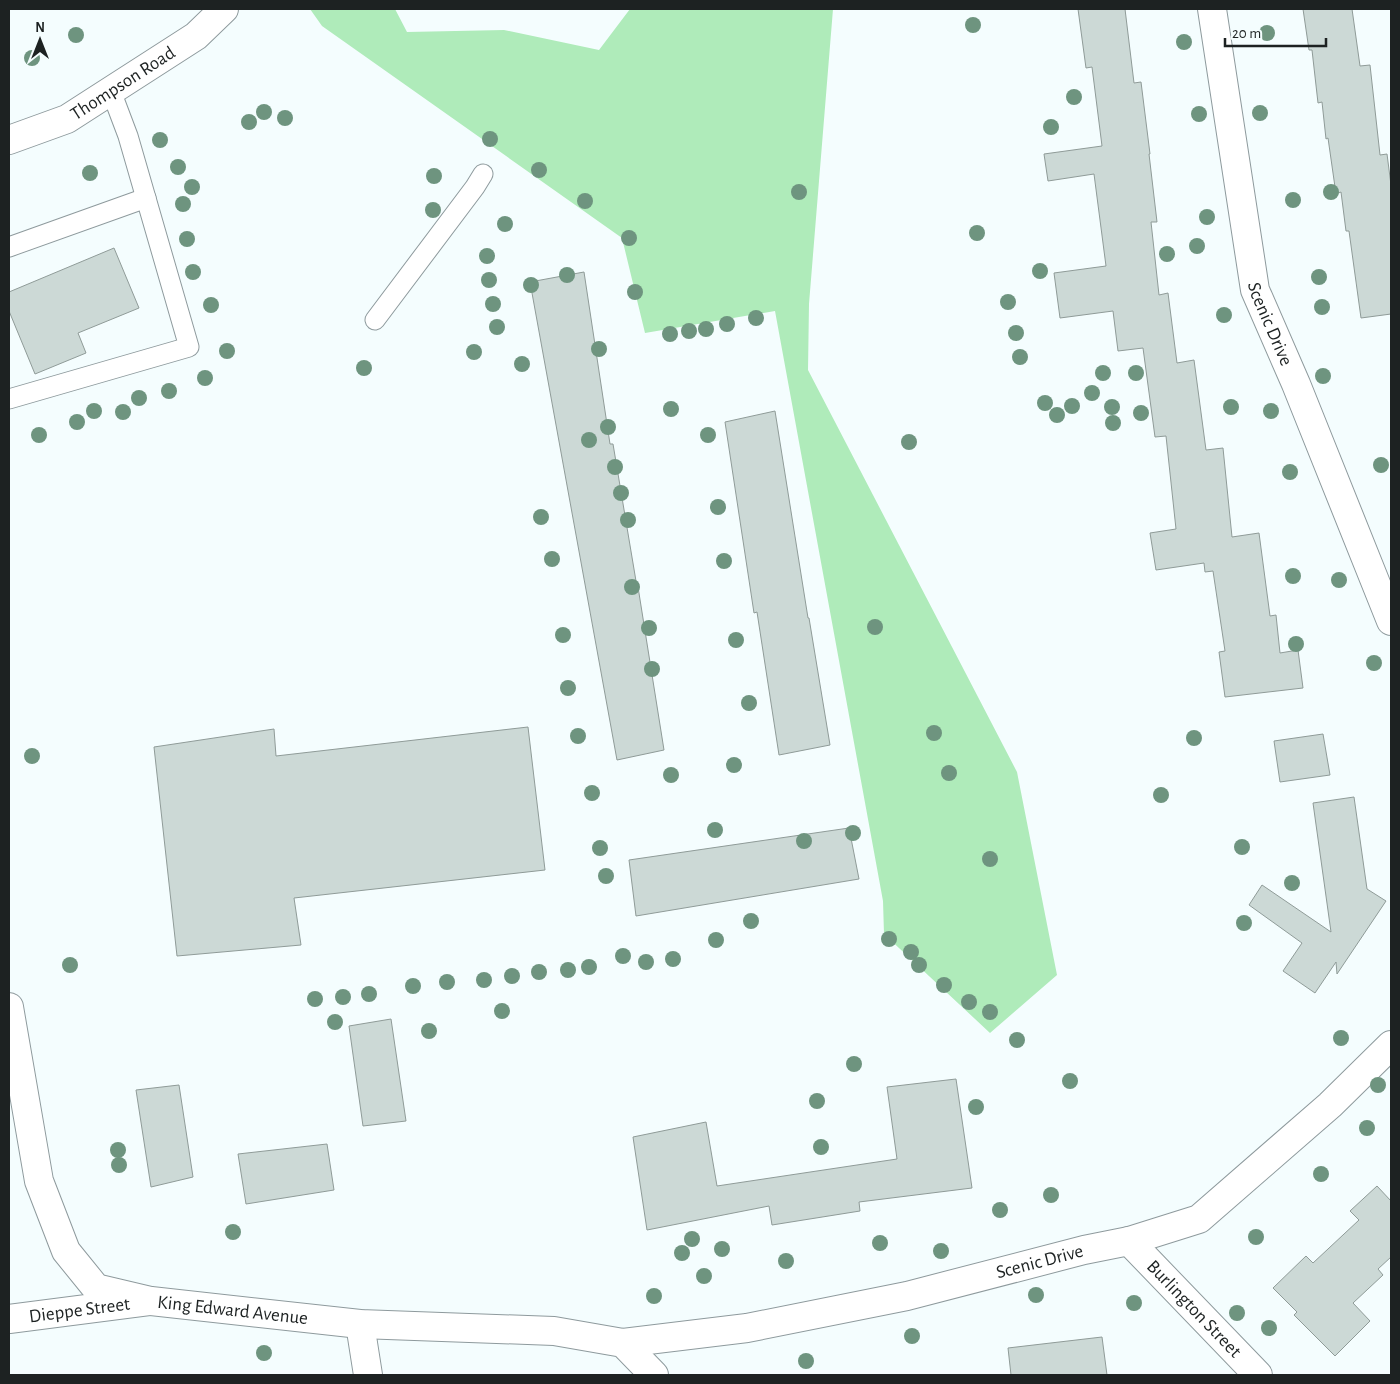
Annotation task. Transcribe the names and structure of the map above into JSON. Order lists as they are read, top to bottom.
{
  "streets": {
    "street": [
      "Thompson Road",
      "Scenic Drive",
      "Burlington Street",
      "Dieppe Street",
      "King Edward Avenue"
    ]
  },
  "crossings": [
    ["Scenic Drive", "Burlington Street"],
    ["Scenic Drive", "King Edward Avenue"],
    ["Dieppe Street", "King Edward Avenue"]
  ],
  "scale_bar": "20 m",
  "north": "top"
}
